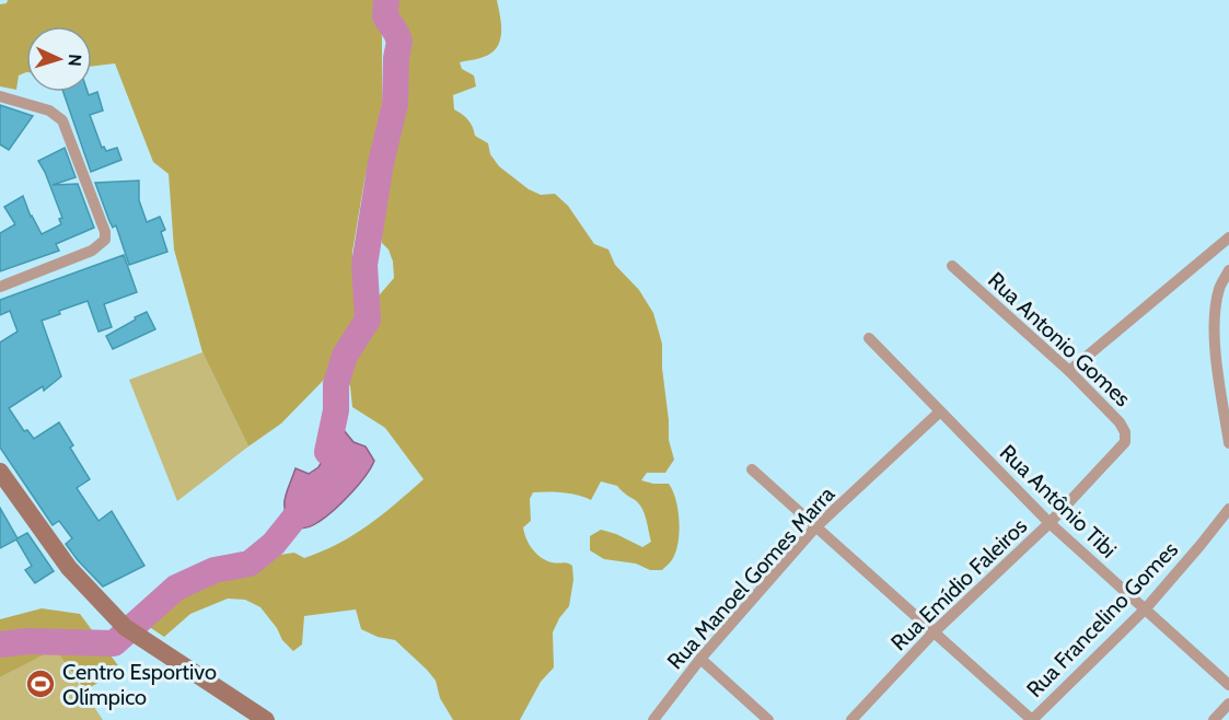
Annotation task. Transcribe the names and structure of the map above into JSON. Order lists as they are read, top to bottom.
{
  "streets": {
    "street": [
      "Rua Antonio Gomes",
      "Rua Antônio Tibi",
      "Rua Manoel Gomes Marra",
      "Rua Emídio Faleiros",
      "Rua Francelino Gomes"
    ]
  },
  "crossings": [
    ["Rua Antonio Gomes", "Rua Emídio Faleiros"],
    ["Rua Antônio Tibi", "Rua Manoel Gomes Marra"],
    ["Rua Antônio Tibi", "Rua Emídio Faleiros"],
    ["Rua Antônio Tibi", "Rua Francelino Gomes"]
  ],
  "places": {
    "sports": ["Centro Esportivo Olímpico"]
  },
  "north": "right"
}
